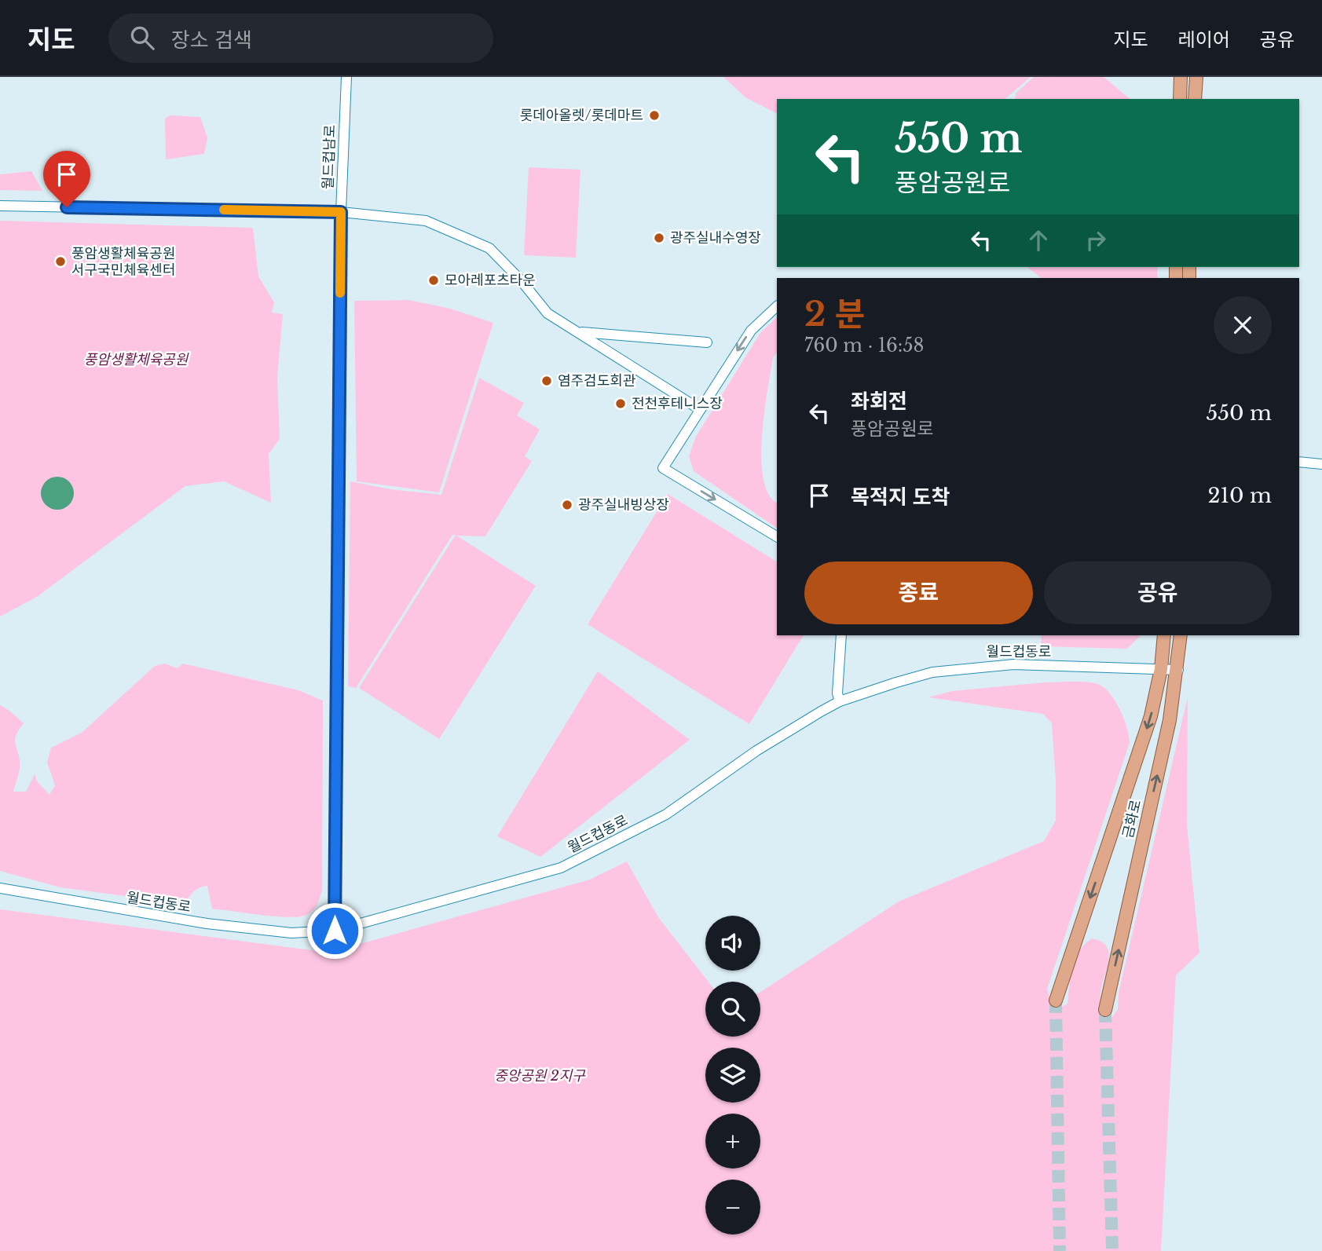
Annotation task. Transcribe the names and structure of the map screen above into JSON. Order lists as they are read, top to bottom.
{
  "streets": {
    "main road": ["금화로"],
    "street": ["월드컵남로", "월드컵동로"]
  },
  "crossings": [
    ["월드컵남로", "월드컵동로"],
    ["월드컵동로", "금화로"]
  ],
  "parks": ["풍암생활체육공원", "중앙공원 2지구"],
  "places": [
    "롯데아올렛/롯데마트",
    "광주실내수영장",
    "풍암생활체육공원 서구국민체육센터",
    "모아레포츠타운",
    "염주검도회관",
    "전천후테니스장",
    "광주실내빙상장"
  ],
  "page": {
    "header": "지도",
    "search": "장소 검색",
    "nav": ["지도", "레이어", "공유"],
    "turn": ["550 m", "풍암공원로"],
    "heading": ["2 분", "760 m · 16:58"],
    "list": [
      {
        "name": "좌회전",
        "note": "풍암공원로",
        "value": "550 m"
      },
      {
        "name": "목적지 도착",
        "value": "210 m"
      }
    ],
    "buttons": ["종료", "공유"],
    "map_buttons": ["+", "−"]
  }
}
